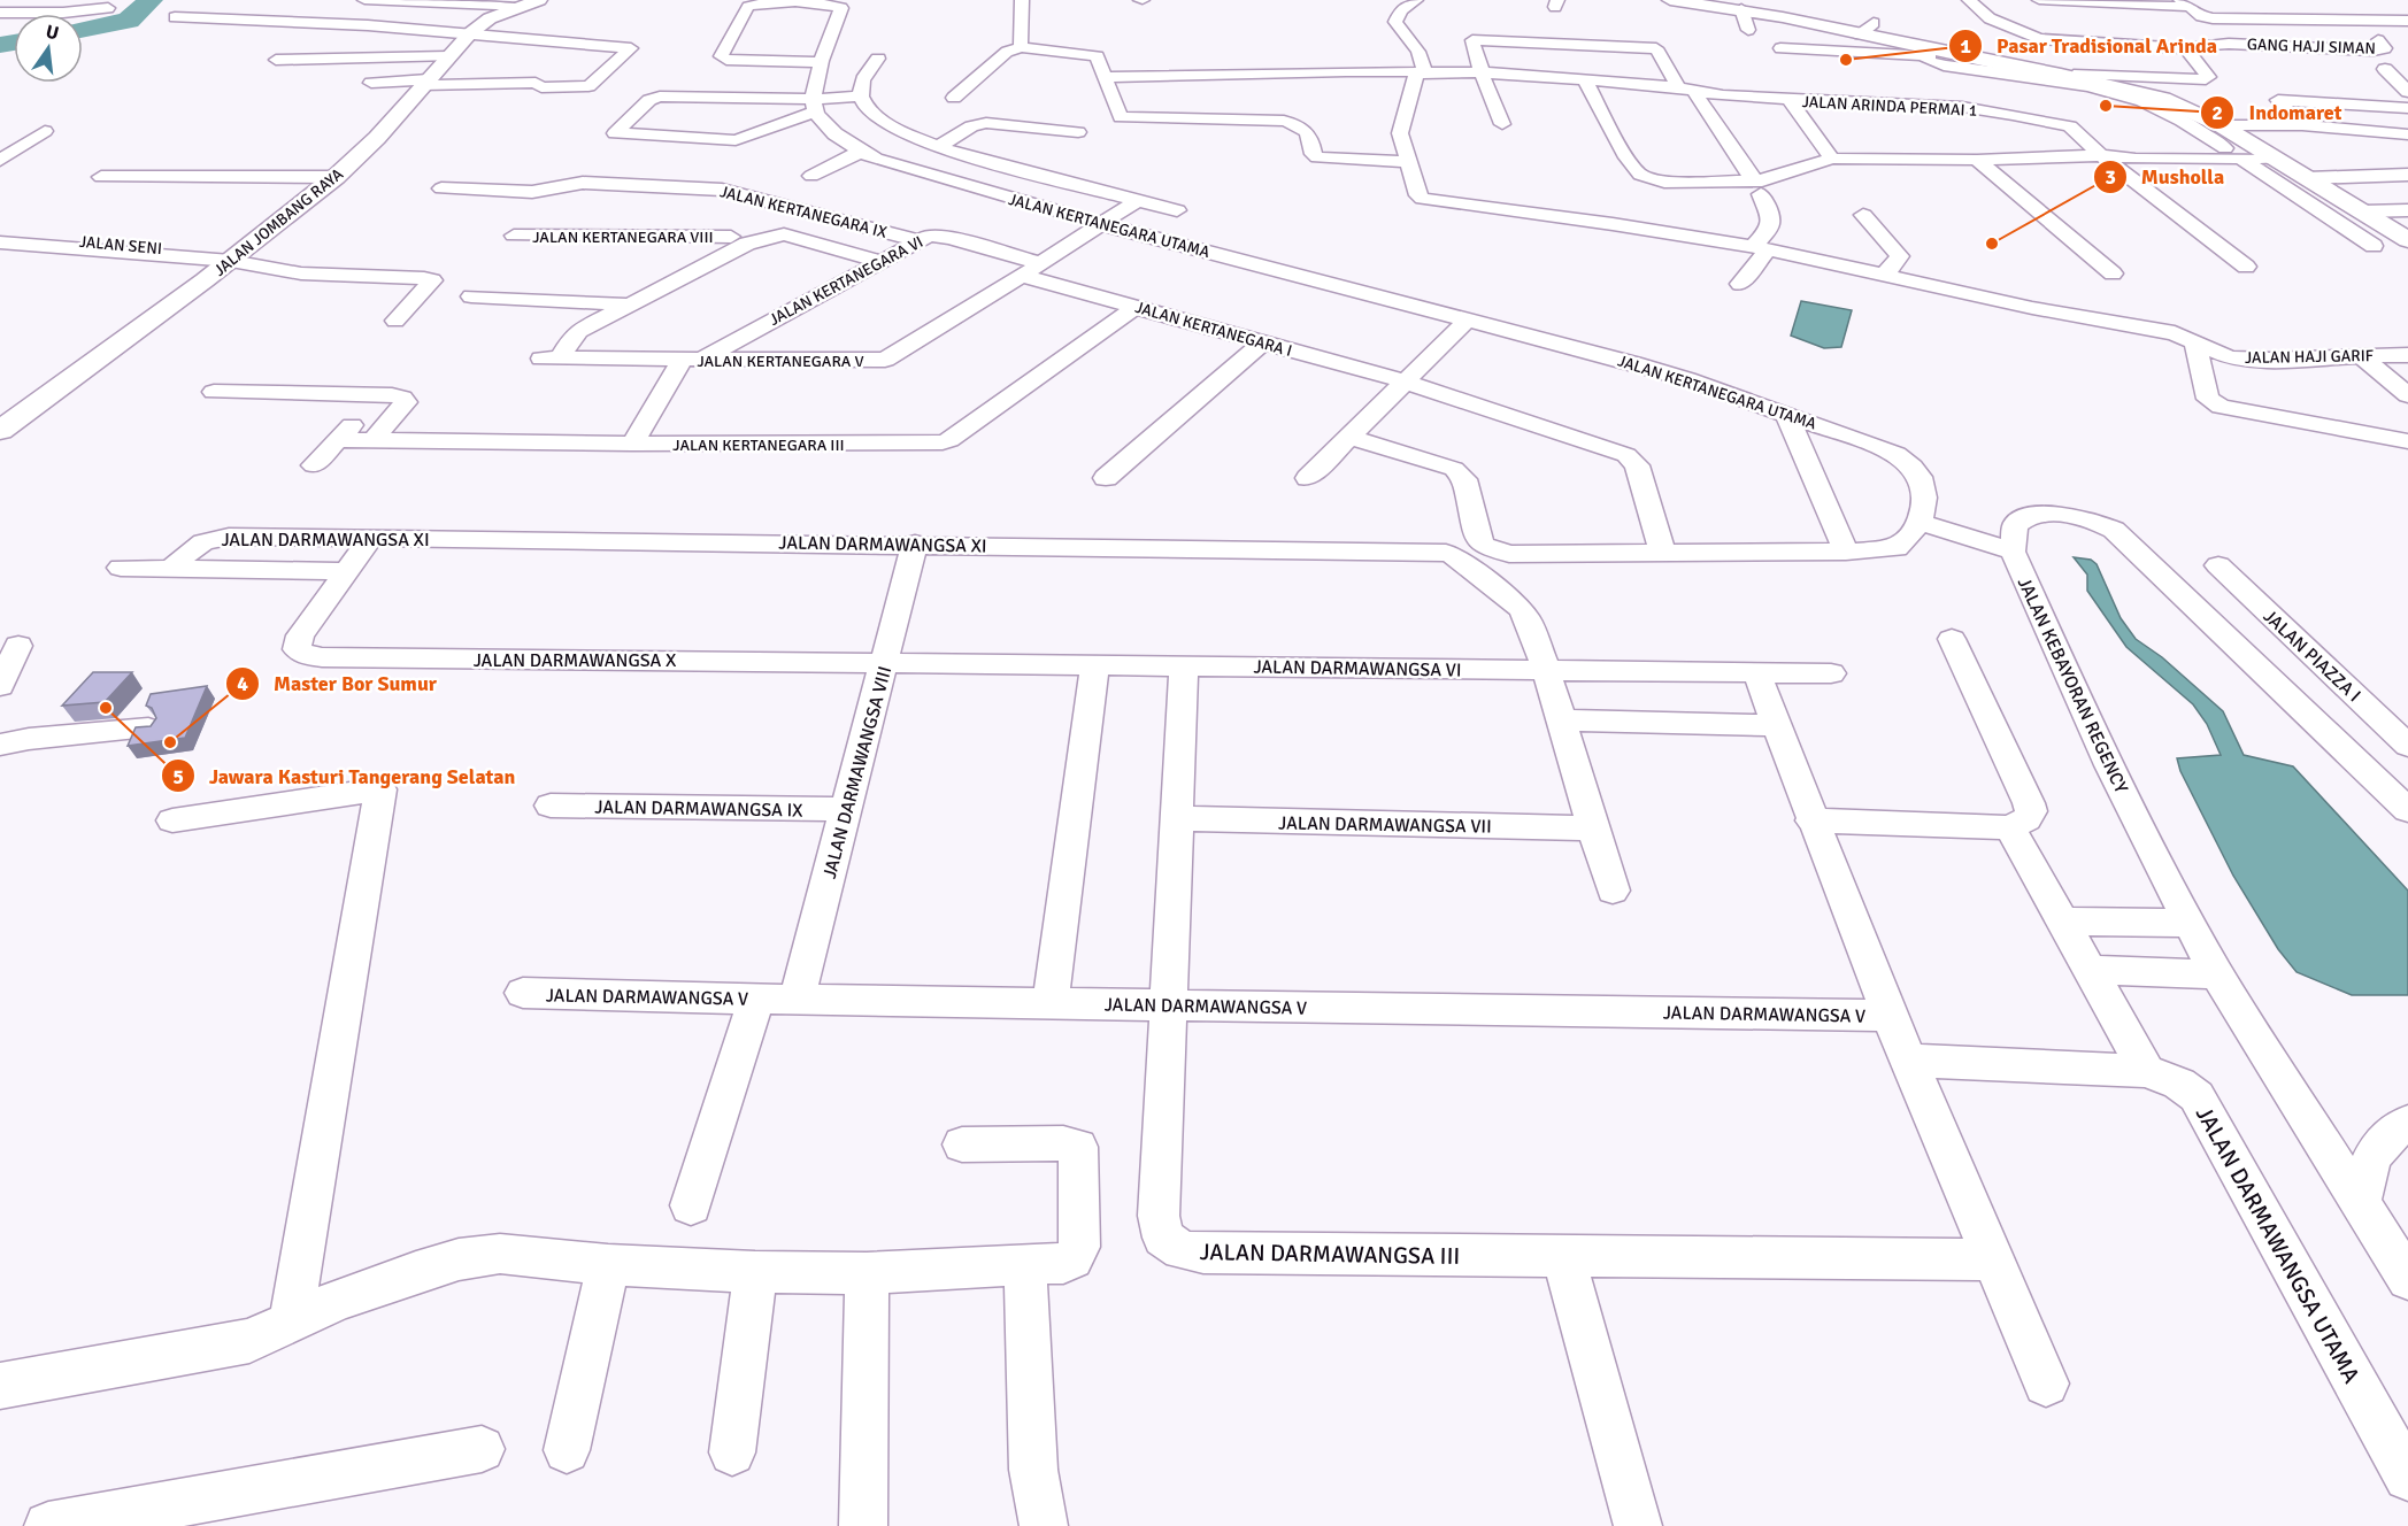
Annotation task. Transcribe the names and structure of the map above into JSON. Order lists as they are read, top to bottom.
{
  "streets": {
    "main road": ["JALAN JOMBANG RAYA"],
    "street": [
      "GANG HAJI SIMAN",
      "JALAN ARINDA PERMAI 1",
      "JALAN KERTANEGARA IX",
      "JALAN KERTANEGARA UTAMA",
      "JALAN KERTANEGARA VIII",
      "JALAN SENI",
      "JALAN KERTANEGARA VI",
      "JALAN KERTANEGARA I",
      "JALAN HAJI GARIF",
      "JALAN KERTANEGARA V",
      "JALAN KERTANEGARA III",
      "JALAN DARMAWANGSA XI",
      "JALAN PIAZZA I",
      "JALAN DARMAWANGSA X",
      "JALAN DARMAWANGSA VI",
      "JALAN KEBAYORAN REGENCY",
      "JALAN DARMAWANGSA VIII",
      "JALAN DARMAWANGSA IX",
      "JALAN DARMAWANGSA VII",
      "JALAN DARMAWANGSA V",
      "JALAN DARMAWANGSA UTAMA",
      "JALAN DARMAWANGSA III"
    ]
  },
  "crossings": [
    ["JALAN KERTANEGARA IX", "JALAN KERTANEGARA VIII"],
    ["JALAN KERTANEGARA IX", "JALAN KERTANEGARA VI"],
    ["JALAN JOMBANG RAYA", "JALAN SENI"],
    ["JALAN KERTANEGARA UTAMA", "JALAN KERTANEGARA V"],
    ["JALAN KERTANEGARA VIII", "JALAN KERTANEGARA VI"],
    ["JALAN KERTANEGARA VIII", "JALAN KERTANEGARA V"],
    ["JALAN KERTANEGARA VI", "JALAN KERTANEGARA I"],
    ["JALAN KERTANEGARA VI", "JALAN KERTANEGARA V"],
    ["JALAN KERTANEGARA I", "JALAN KERTANEGARA V"],
    ["JALAN KERTANEGARA I", "JALAN KERTANEGARA III"],
    ["JALAN DARMAWANGSA XI", "JALAN DARMAWANGSA VI"],
    ["JALAN DARMAWANGSA XI", "JALAN DARMAWANGSA VIII"],
    ["JALAN DARMAWANGSA X", "JALAN DARMAWANGSA VI"],
    ["JALAN DARMAWANGSA X", "JALAN DARMAWANGSA VIII"],
    ["JALAN DARMAWANGSA VI", "JALAN DARMAWANGSA VIII"],
    ["JALAN DARMAWANGSA VI", "JALAN DARMAWANGSA III"],
    ["JALAN DARMAWANGSA VIII", "JALAN DARMAWANGSA IX"],
    ["JALAN DARMAWANGSA VIII", "JALAN DARMAWANGSA V"],
    ["JALAN DARMAWANGSA VII", "JALAN DARMAWANGSA III"],
    ["JALAN DARMAWANGSA V", "JALAN DARMAWANGSA III"]
  ],
  "places": [
    "Pasar Tradisional Arinda",
    "Indomaret",
    "Musholla",
    "Jawara Kasturi Tangerang Selatan",
    "Master Bor Sumur"
  ],
  "north": "top"
}
